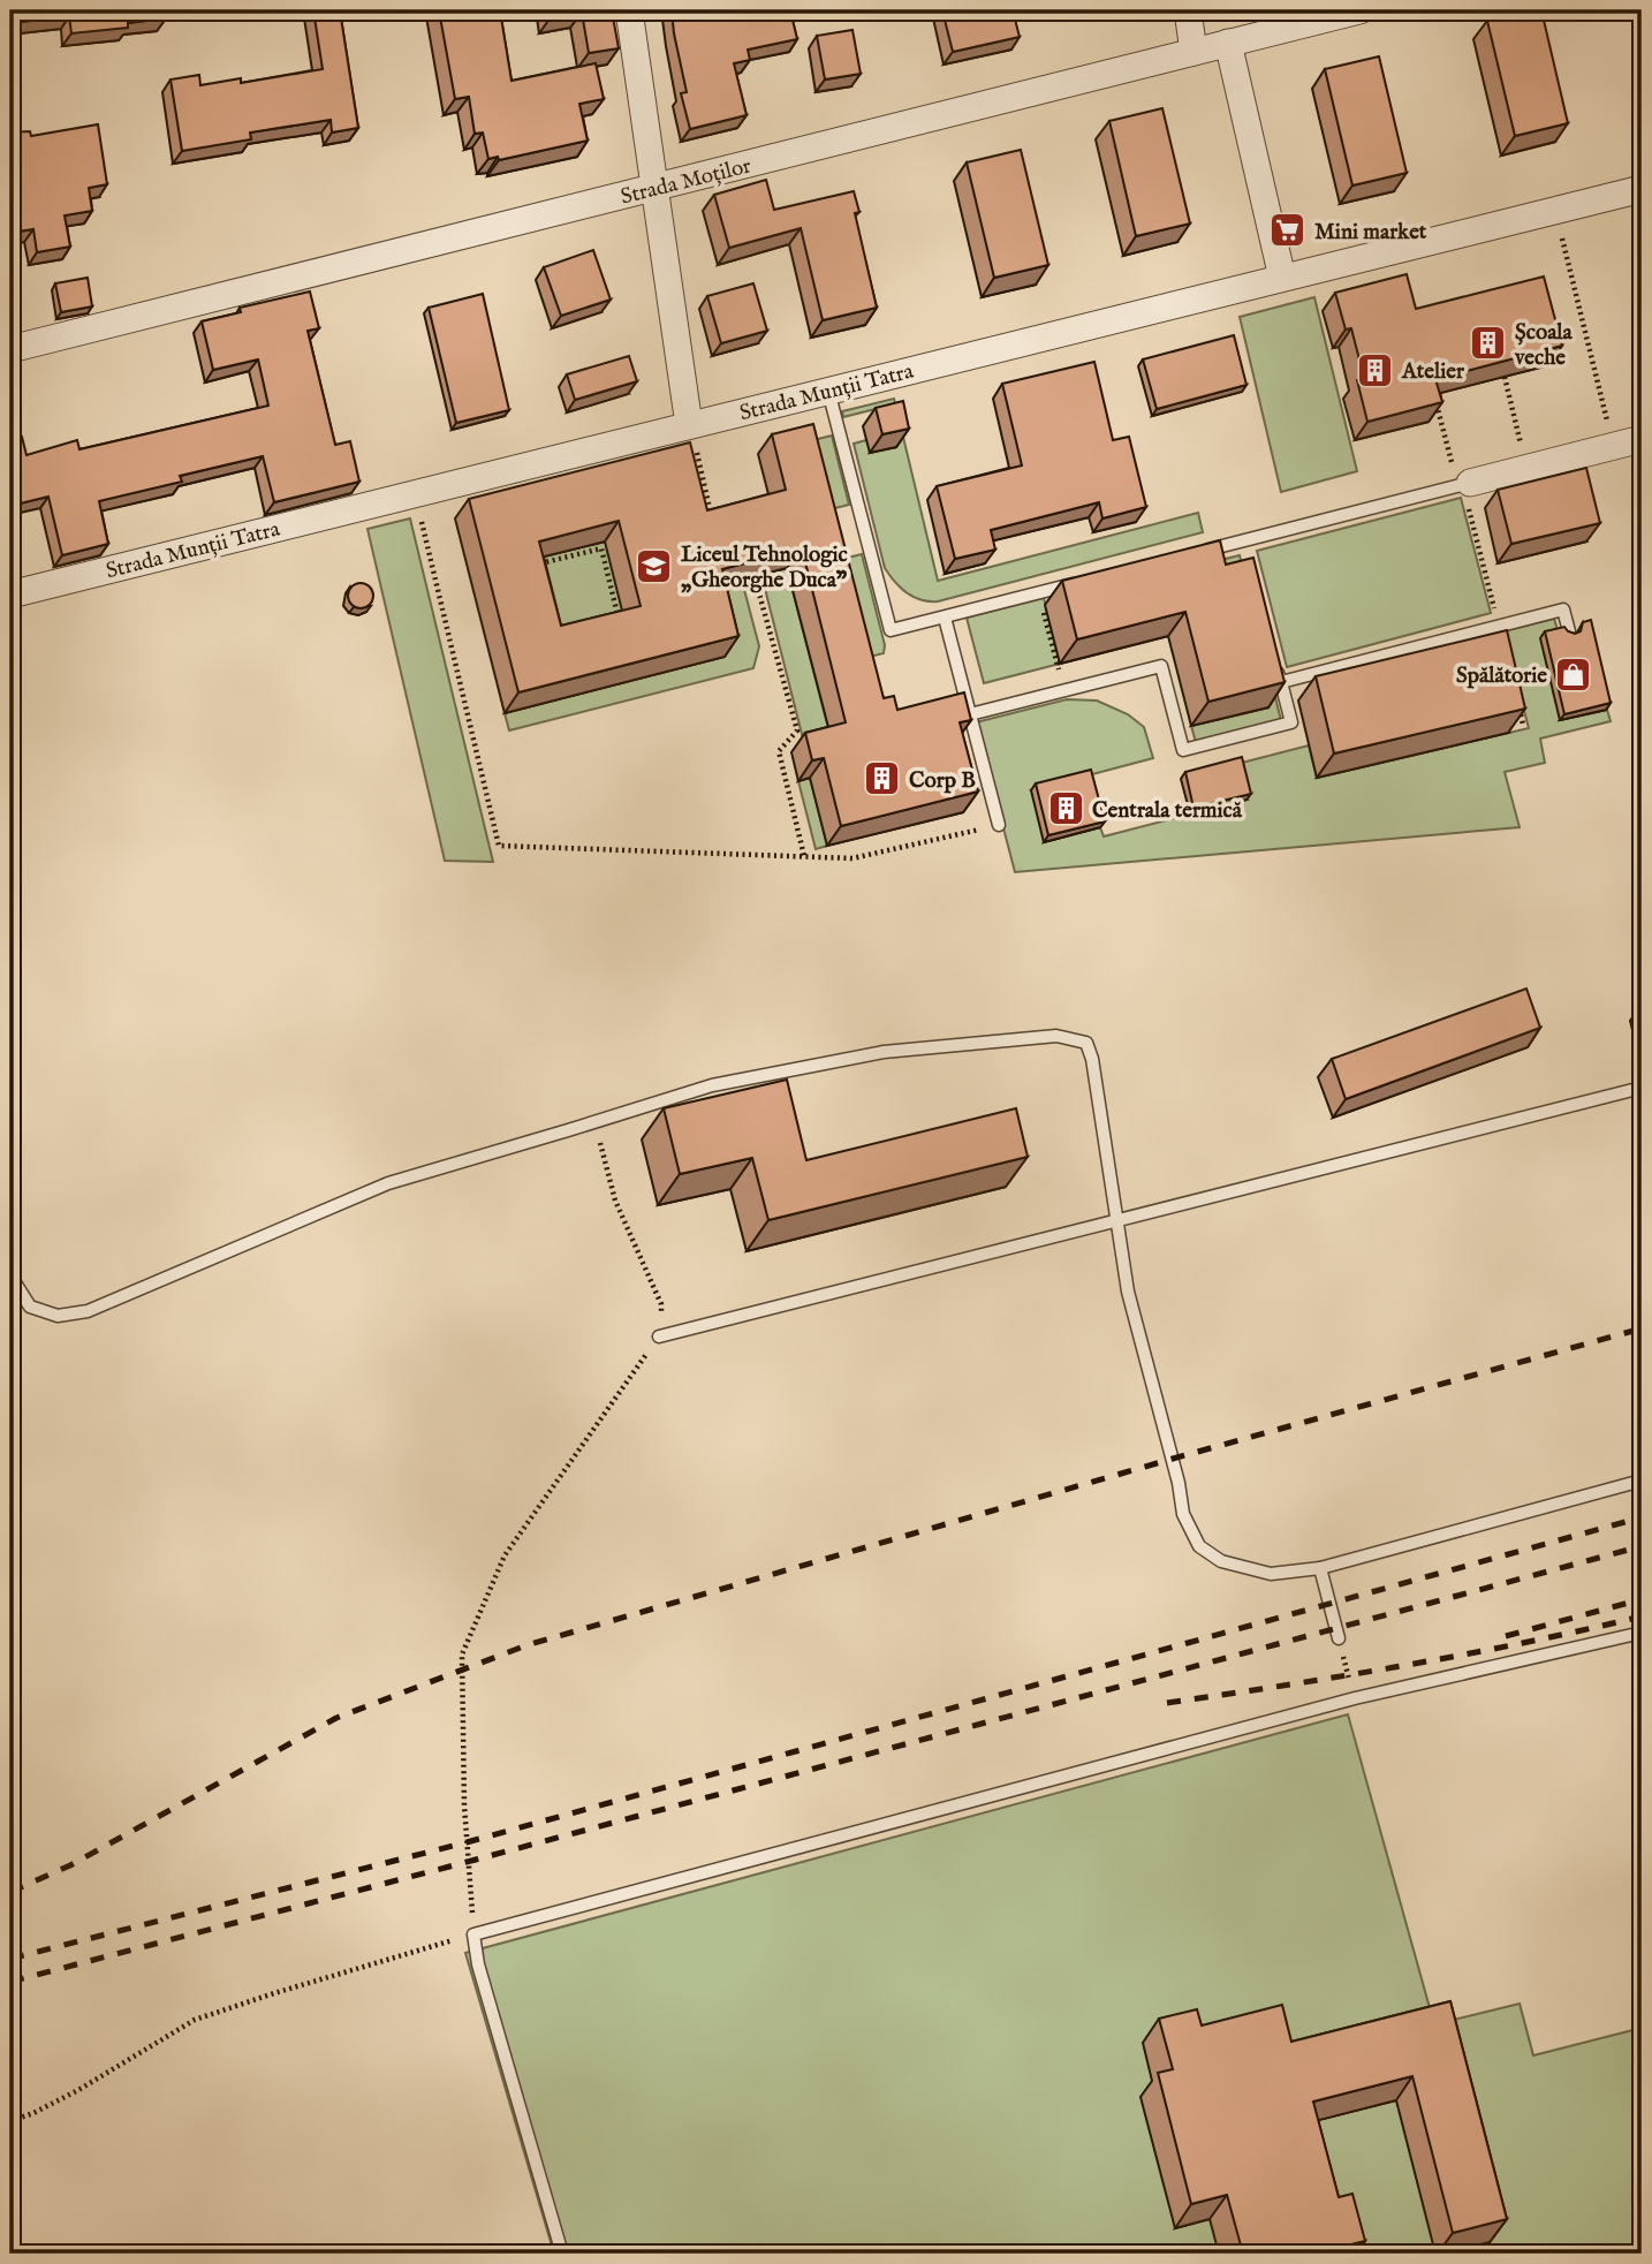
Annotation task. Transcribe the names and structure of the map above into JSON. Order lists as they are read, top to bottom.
{
  "streets": {
    "street": ["Strada Moților", "Strada Munții Tatra"]
  },
  "places": {
    "supermarket": ["Mini market"],
    "building": [
      "Școala veche",
      "Atelier",
      "Corp B",
      "Centrala termică"
    ],
    "school or university": ["Liceul Tehnologic „Gheorghe Duca”"],
    "shop": ["Spălătorie"]
  }
}
